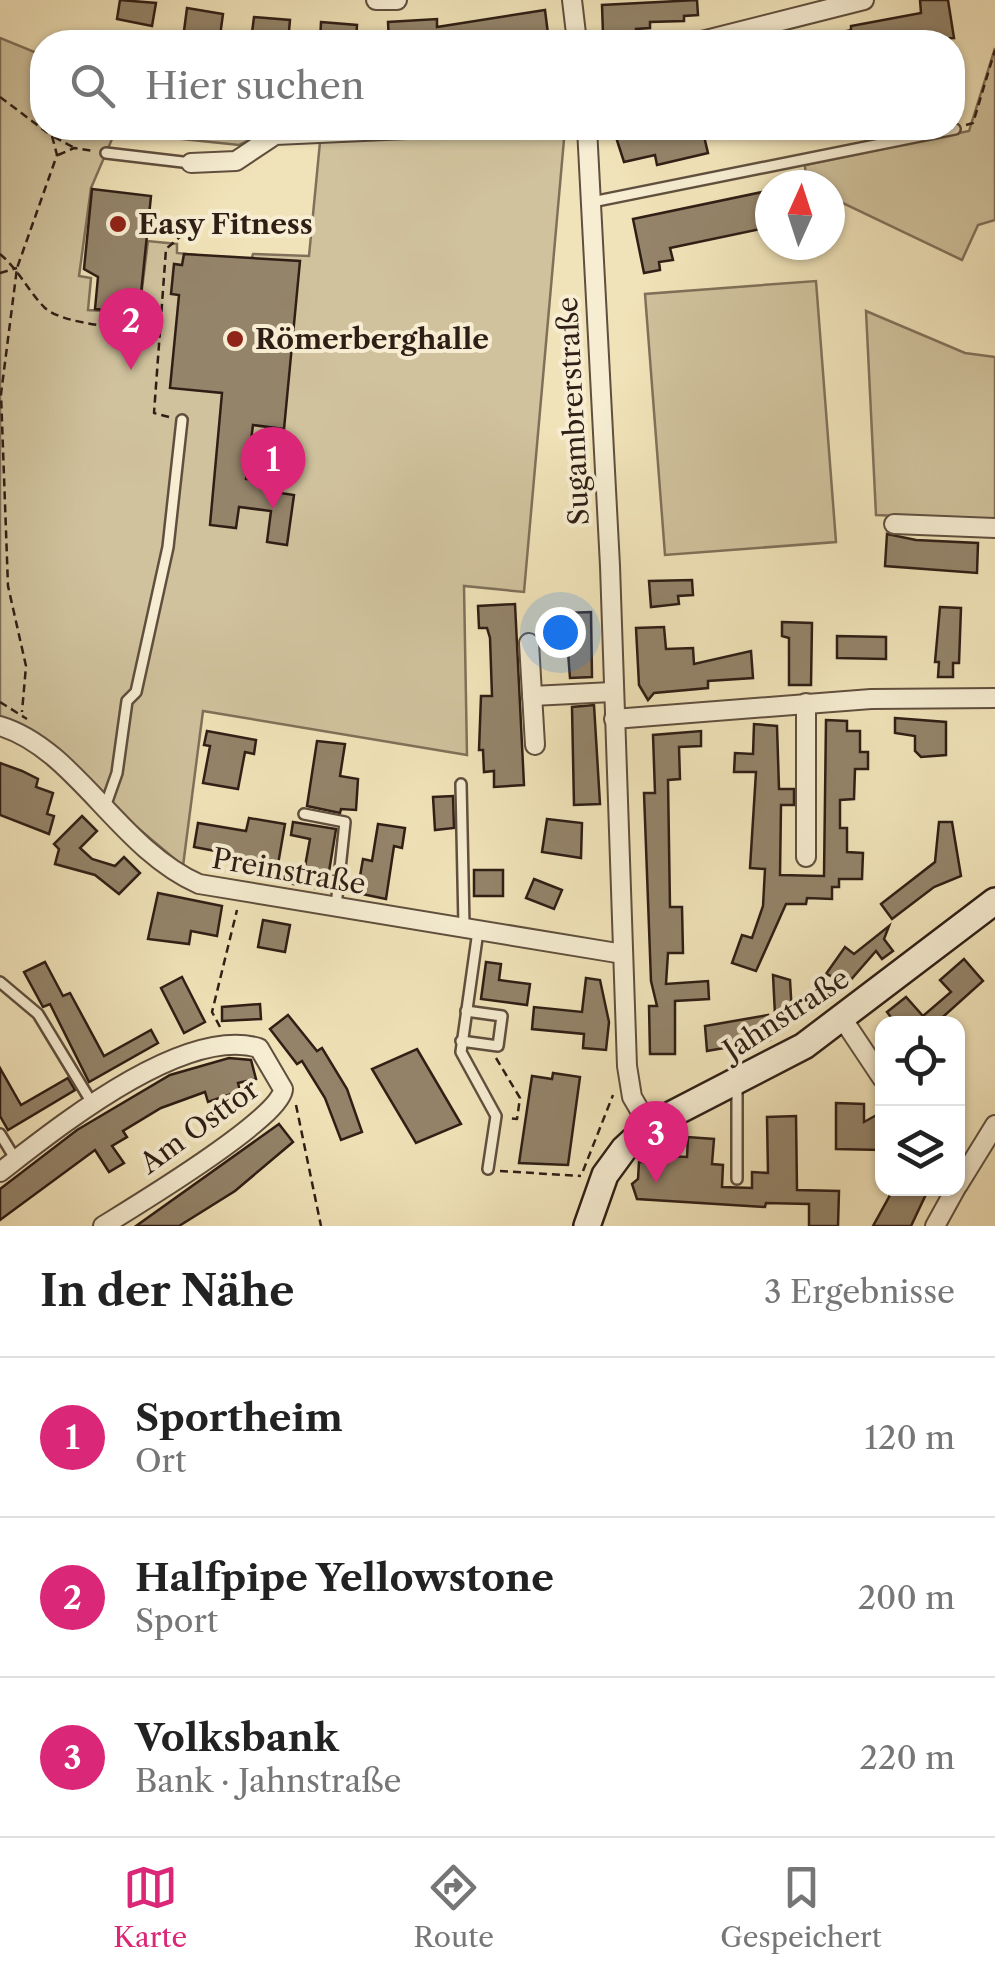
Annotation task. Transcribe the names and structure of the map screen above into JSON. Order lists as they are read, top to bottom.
{
  "streets": {
    "main road": ["Jahnstraße"],
    "street": ["Sugambrerstraße", "Preinstraße", "Am Osttor"]
  },
  "crossings": [
    ["Sugambrerstraße", "Preinstraße"],
    ["Sugambrerstraße", "Jahnstraße"]
  ],
  "places": ["Easy Fitness", "Römerberghalle"],
  "north": "top",
  "page": {
    "search": "Hier suchen",
    "pins": ["2", "1", "3"],
    "heading": ["In der Nähe", "3 Ergebnisse"],
    "list": [
      {
        "mark": "1",
        "name": "Sportheim",
        "note": "Ort",
        "value": "120 m"
      },
      {
        "mark": "2",
        "name": "Halfpipe Yellowstone",
        "note": "Sport",
        "value": "200 m"
      },
      {
        "mark": "3",
        "name": "Volksbank",
        "note": "Bank · Jahnstraße",
        "value": "220 m"
      }
    ],
    "nav": ["Karte", "Route", "Gespeichert"]
  }
}
